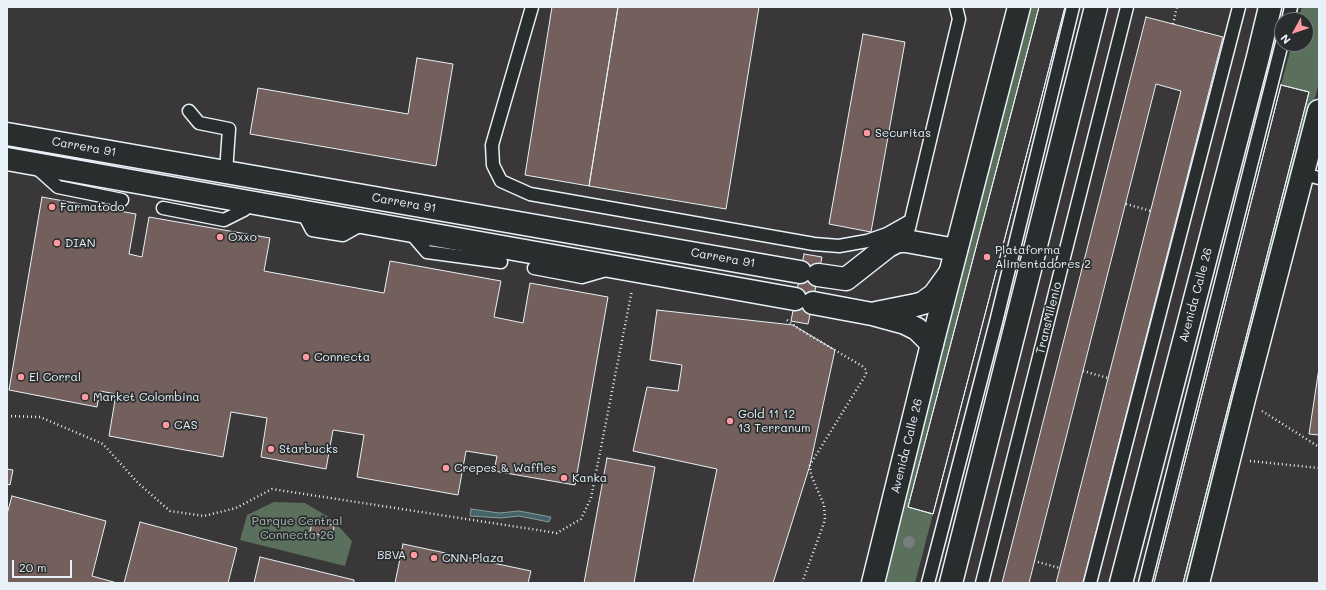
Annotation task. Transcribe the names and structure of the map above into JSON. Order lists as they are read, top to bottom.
{
  "streets": {
    "main road": ["Carrera 91", "Avenida Calle 26"],
    "lane": ["TransMilenio"]
  },
  "parks": ["Parque Central Connecta 26"],
  "places": [
    "Securitas",
    "Farmatodo",
    "Oxxo",
    "DIAN",
    "Plataforma Alimentadores 2",
    "Connecta",
    "El Corral",
    "Market Colombina",
    "Gold 11 12 13 Terranum",
    "CAS",
    "Starbucks",
    "Crepes & Waffles",
    "Kanka",
    "BBVA",
    "CNN Plaza"
  ],
  "scale_bar": "20 m",
  "north": "bottom left"
}
